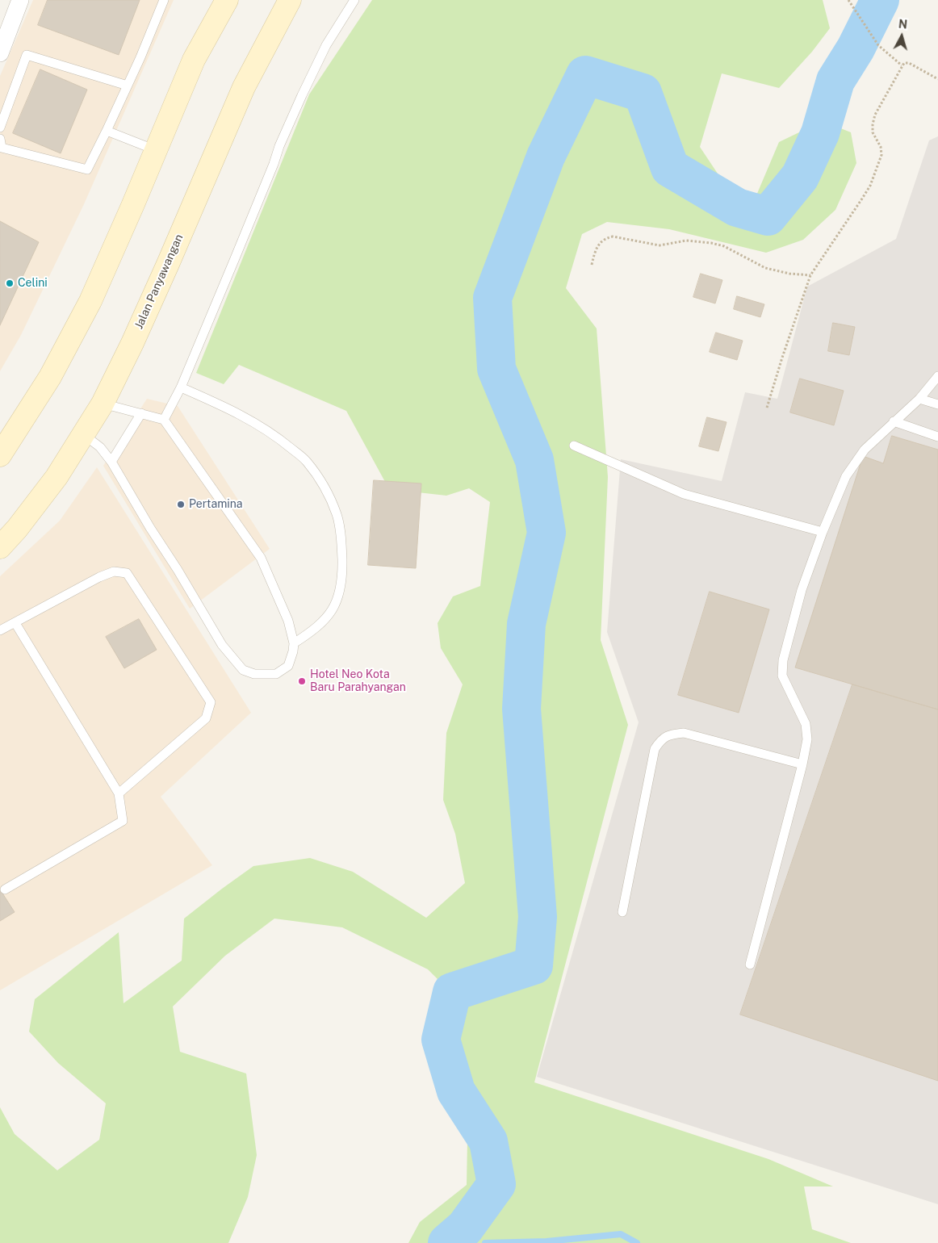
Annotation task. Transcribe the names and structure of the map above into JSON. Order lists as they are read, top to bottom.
{
  "streets": {
    "main road": ["Jalan Panyawangan"]
  },
  "places": ["Celini", "Pertamina", "Hotel Neo Kota Baru Parahyangan"],
  "north": "top"
}
